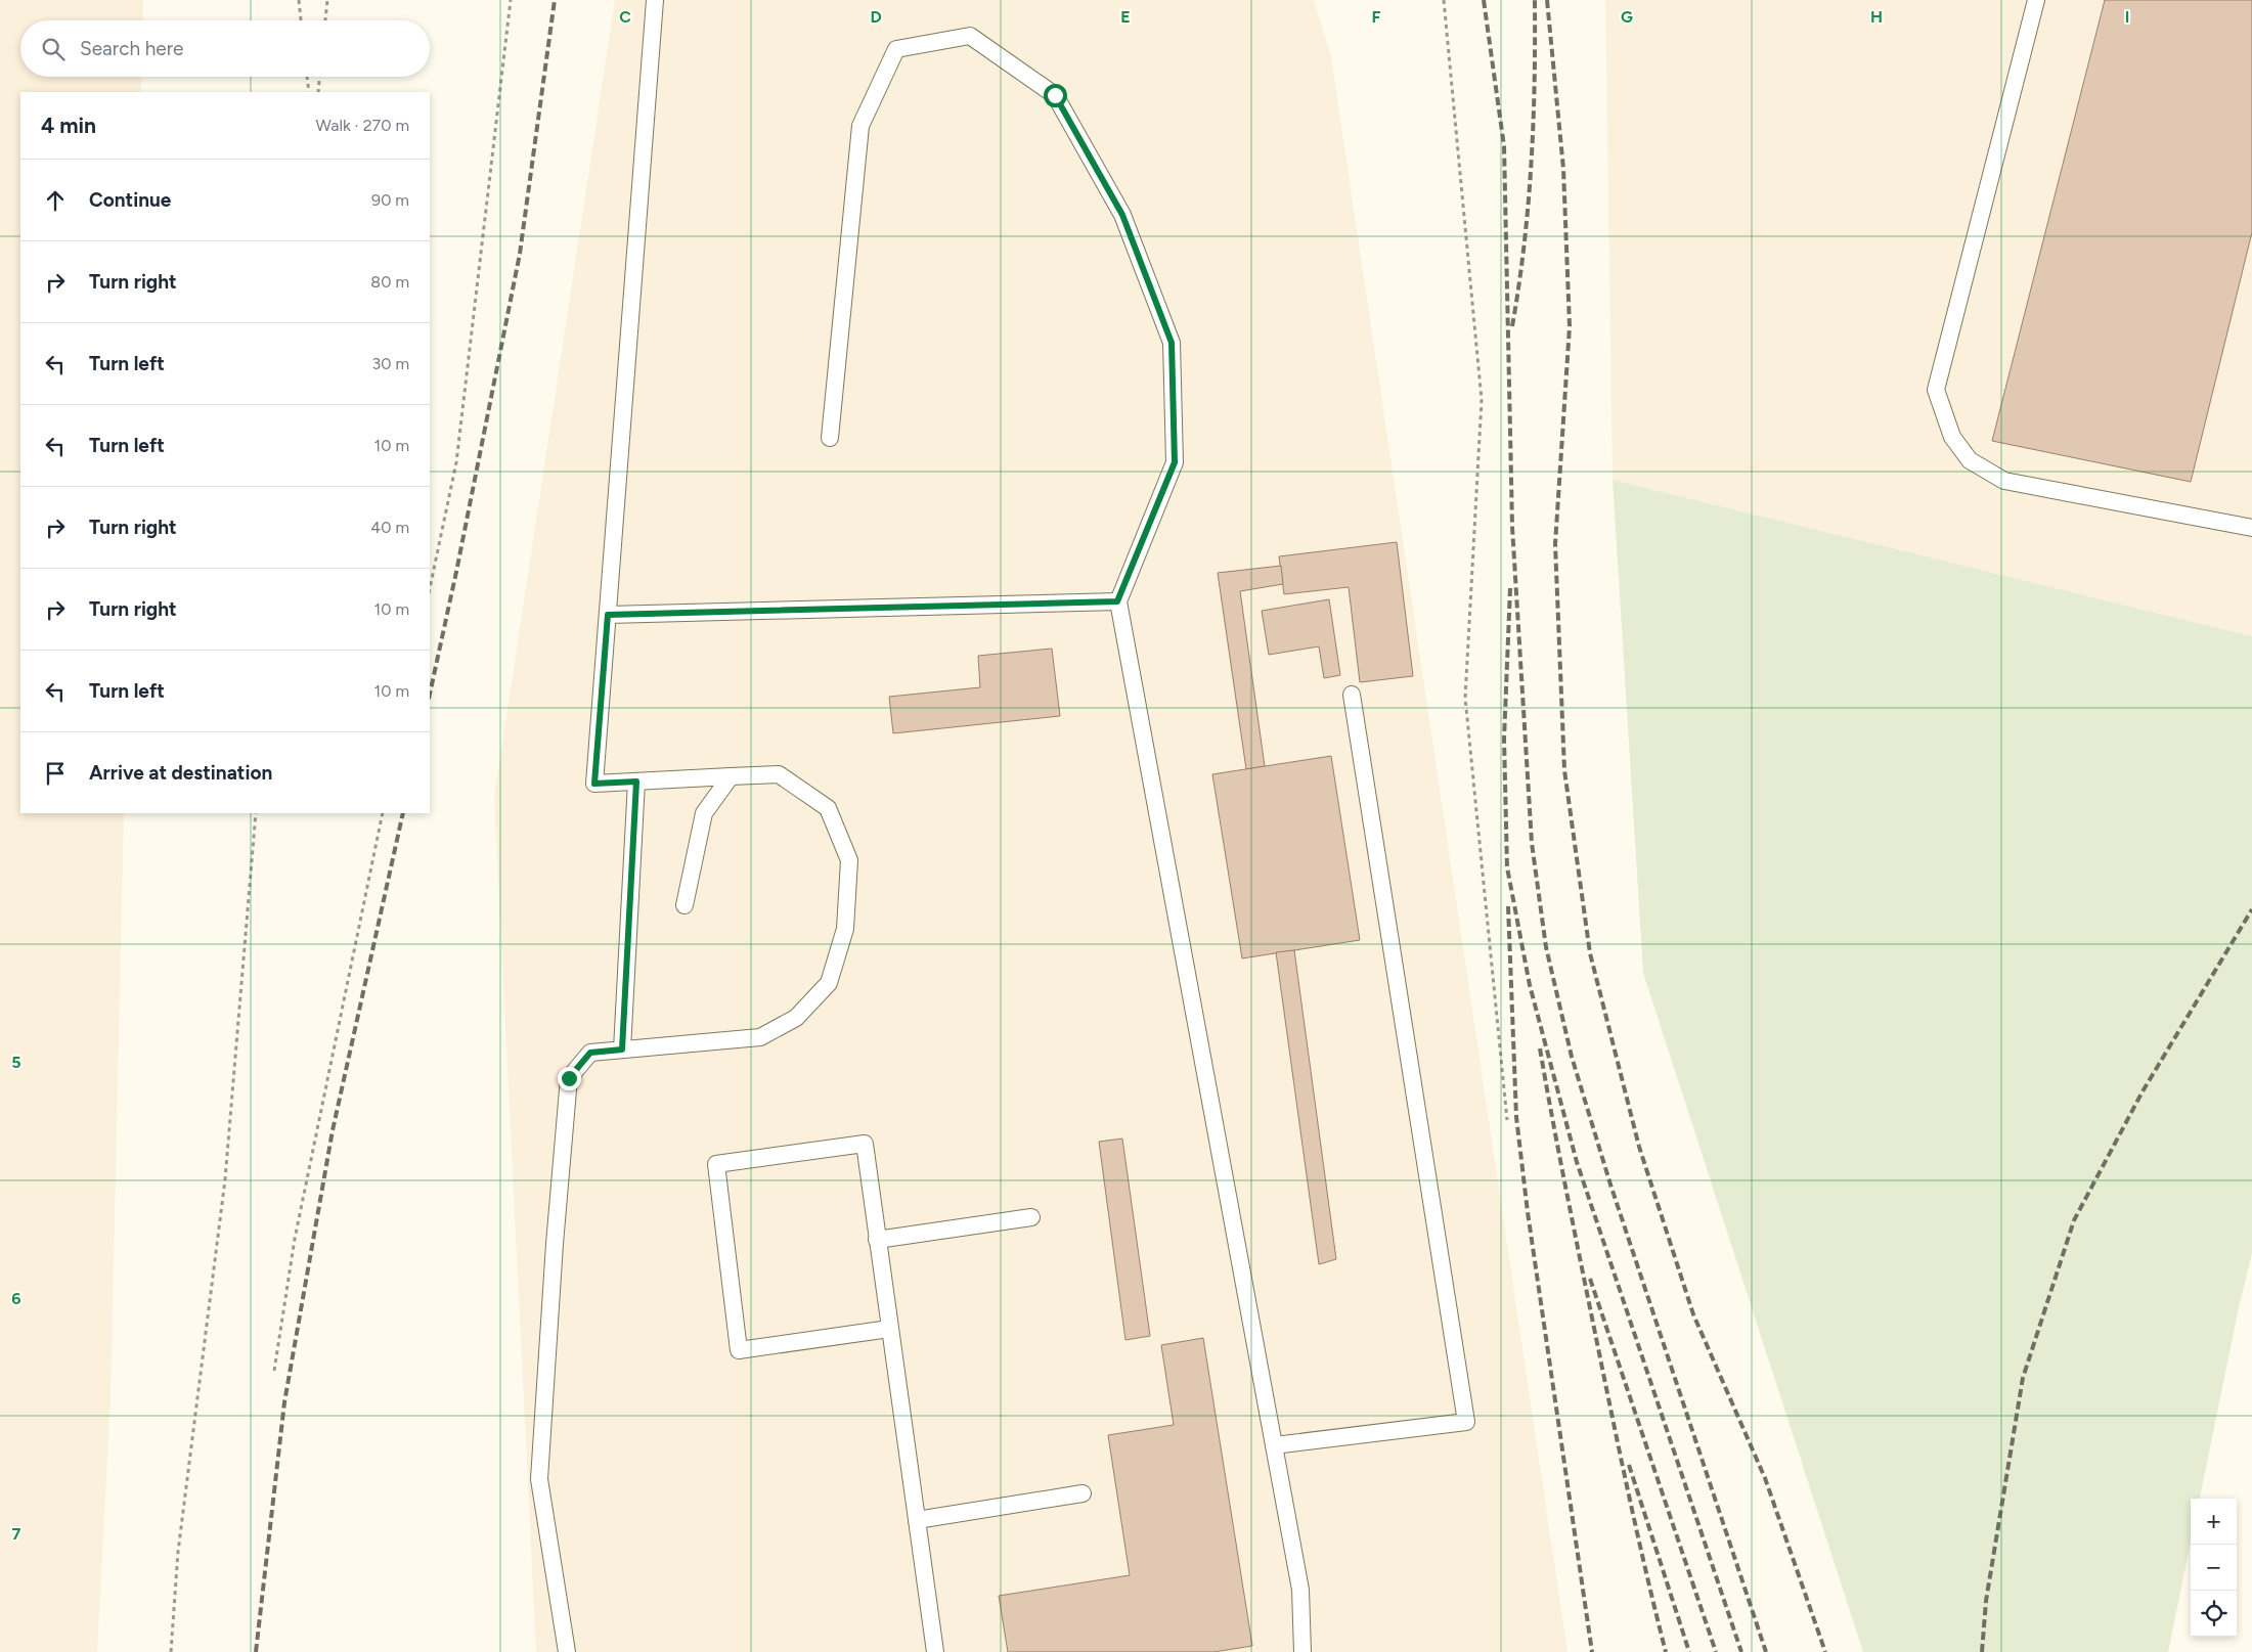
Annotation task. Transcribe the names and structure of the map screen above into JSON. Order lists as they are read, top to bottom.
{
  "page": {
    "search": "Search here",
    "heading": ["4 min", "Walk · 270 m"],
    "list": [
      ["Continue", "90 m"],
      ["Turn right", "80 m"],
      ["Turn left", "30 m"],
      ["Turn left", "10 m"],
      ["Turn right", "40 m"],
      ["Turn right", "10 m"],
      ["Turn left", "10 m"],
      "Arrive at destination"
    ],
    "map_buttons": ["+", "−"]
  },
  "grid": {
    "columns": [
      "C",
      "D",
      "E",
      "F",
      "G",
      "H",
      "I"
    ],
    "rows": ["5", "6", "7"]
  }
}
